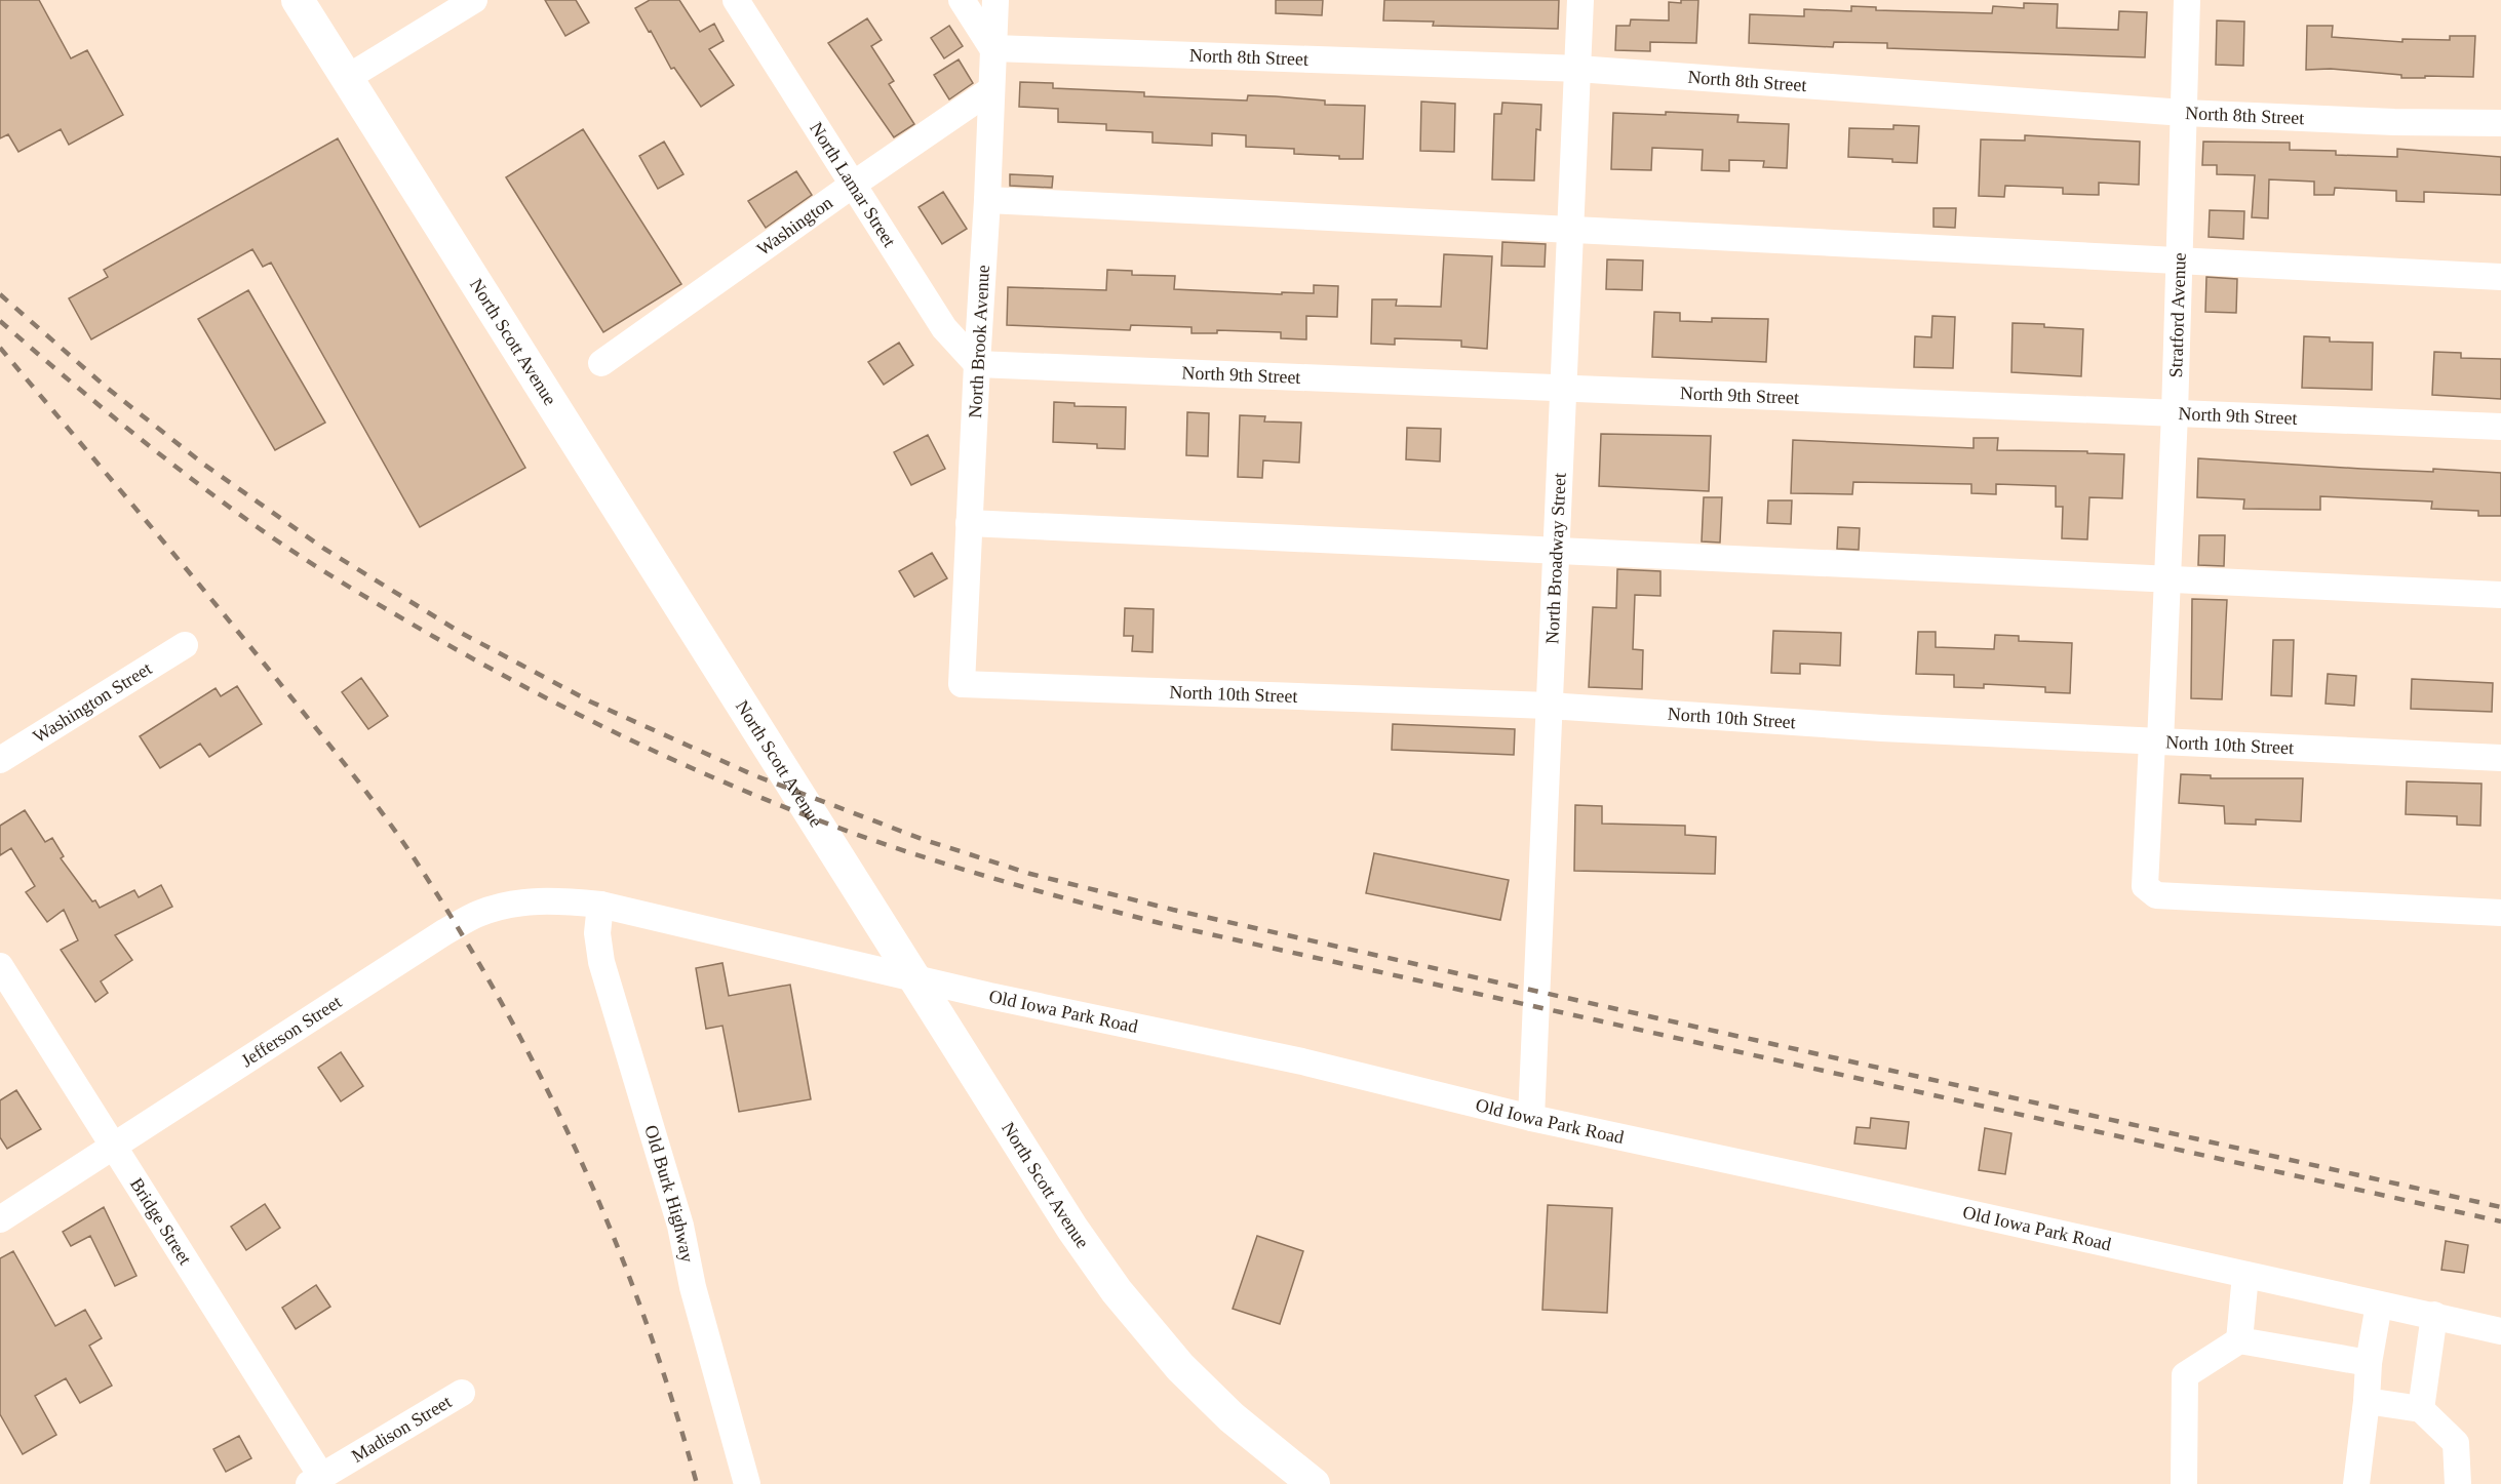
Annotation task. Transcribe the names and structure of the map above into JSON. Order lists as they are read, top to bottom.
{
  "streets": {
    "main road": ["North Scott Avenue"],
    "street": [
      "North 8th Street",
      "North Lamar Street",
      "Washington",
      "Stratford Avenue",
      "North Brook Avenue",
      "North 9th Street",
      "North Broadway Street",
      "North 10th Street",
      "Washington Street",
      "Old Iowa Park Road",
      "Jefferson Street",
      "Old Burk Highway",
      "Bridge Street",
      "Madison Street"
    ]
  },
  "crossings": [
    ["North 8th Street", "Stratford Avenue"],
    ["North 8th Street", "North Brook Avenue"],
    ["North 8th Street", "North Broadway Street"],
    ["North Lamar Street", "Washington"],
    ["North Lamar Street", "North Brook Avenue"],
    ["North Lamar Street", "North 9th Street"],
    ["Washington", "North Brook Avenue"],
    ["Stratford Avenue", "North 9th Street"],
    ["Stratford Avenue", "North 10th Street"],
    ["North Brook Avenue", "North 9th Street"],
    ["North Brook Avenue", "North 10th Street"],
    ["North 9th Street", "North Broadway Street"],
    ["North Broadway Street", "North 10th Street"],
    ["North Broadway Street", "Old Iowa Park Road"],
    ["Old Iowa Park Road", "Jefferson Street"],
    ["Old Iowa Park Road", "Old Burk Highway"],
    ["Jefferson Street", "Old Burk Highway"],
    ["Jefferson Street", "Bridge Street"],
    ["Bridge Street", "Madison Street"]
  ]
}
